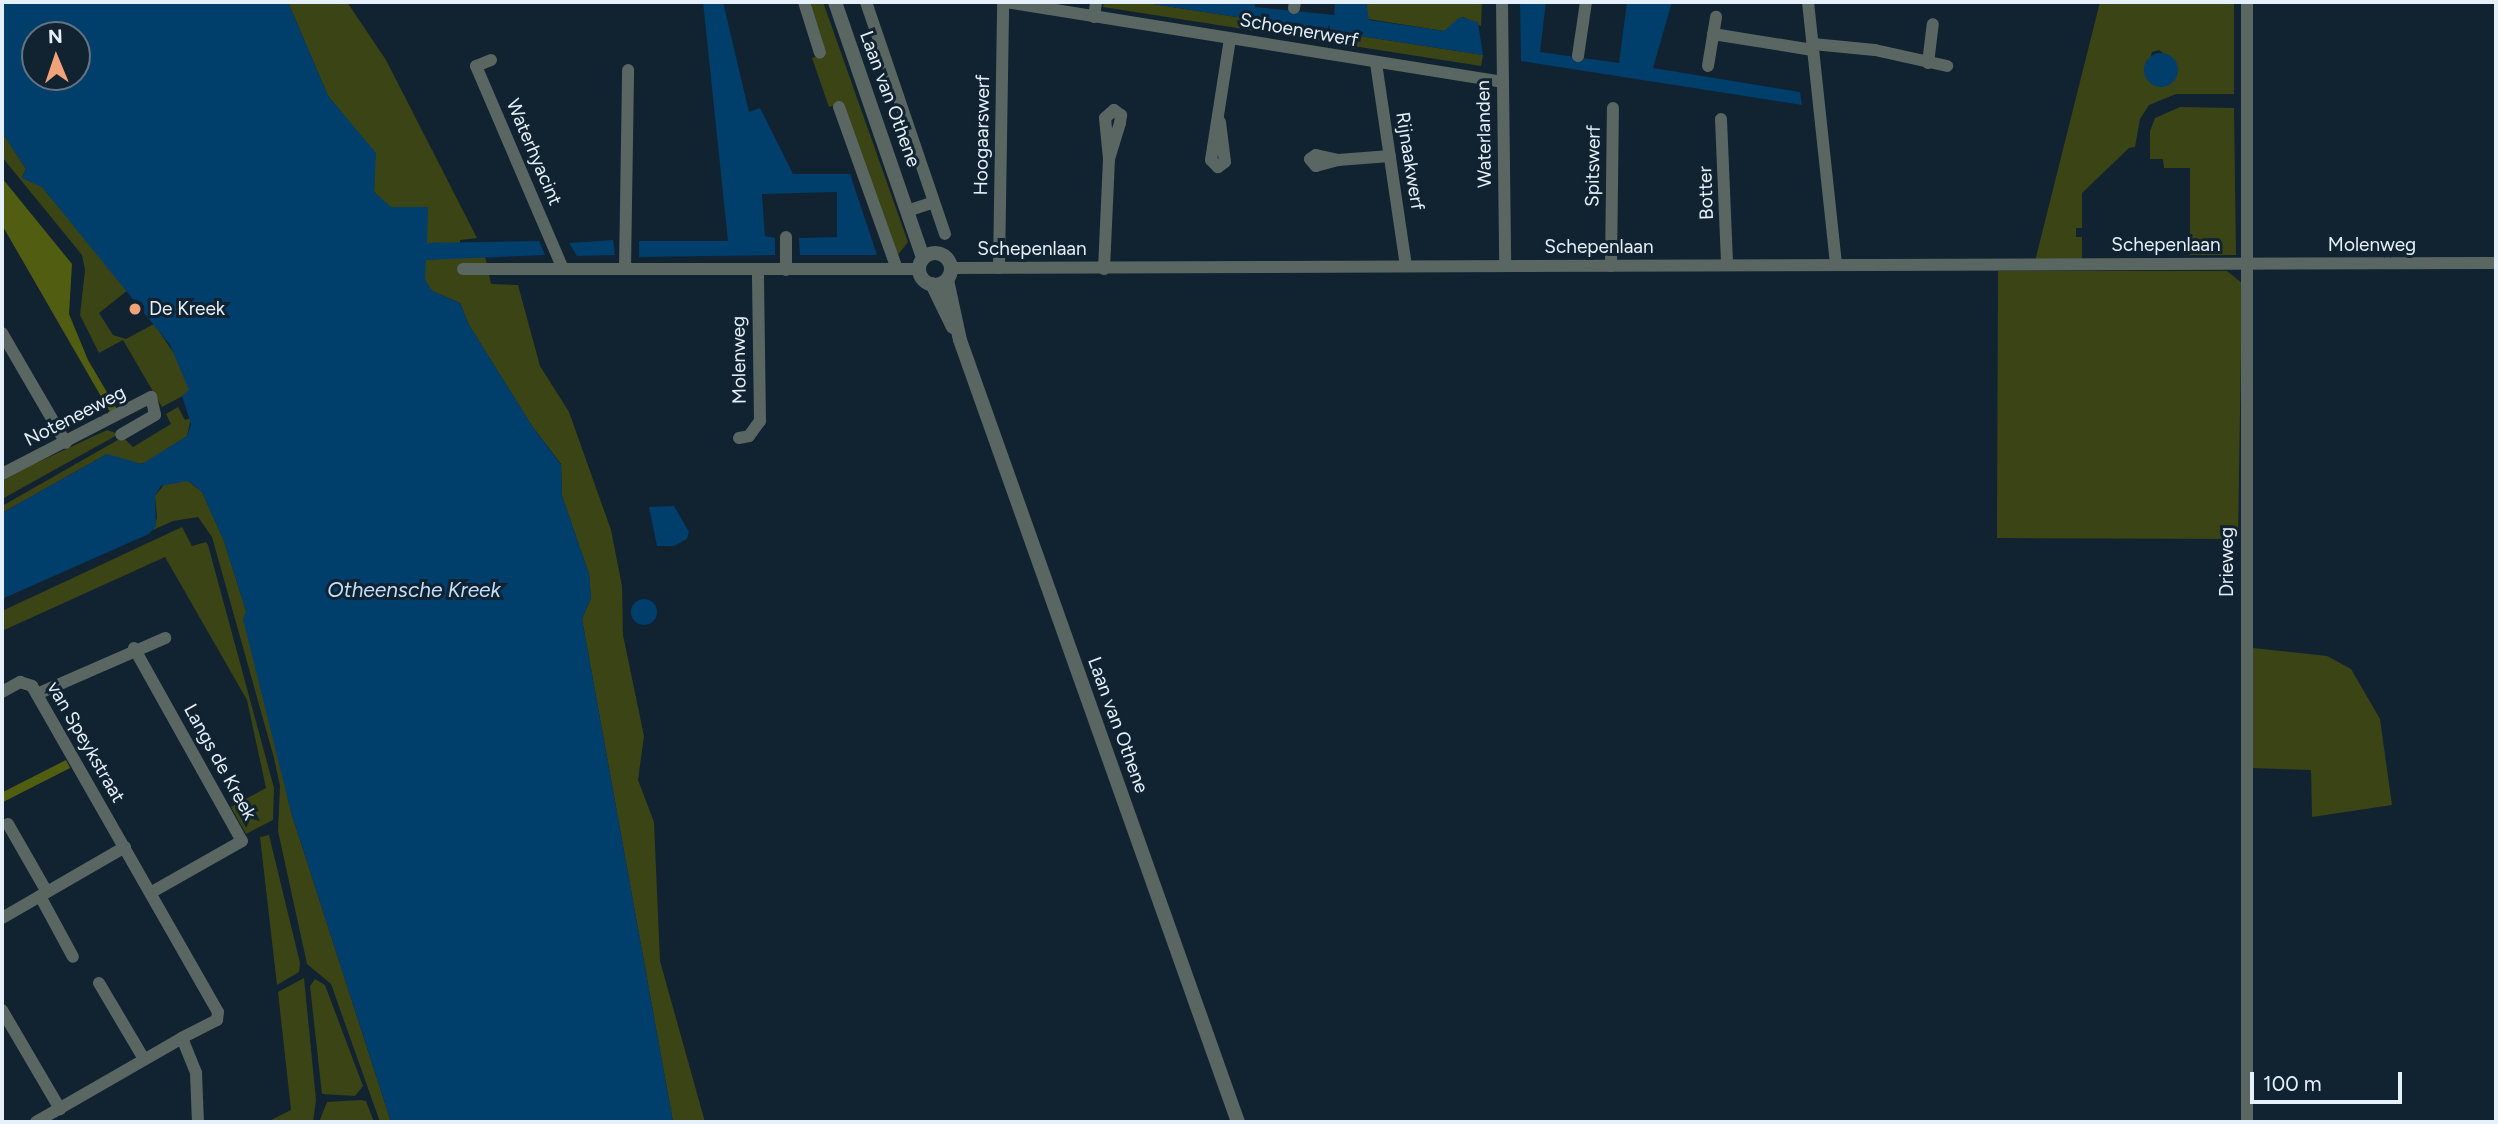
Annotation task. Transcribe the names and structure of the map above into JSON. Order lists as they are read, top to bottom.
{
  "streets": {
    "street": [
      "Schoenerwerf",
      "Laan van Othene",
      "Waterlanden",
      "Hoogaarswerf",
      "Waterhyacint",
      "Rijnaakwerf",
      "Spitswerf",
      "Botter",
      "Schepenlaan",
      "Molenweg",
      "Noteneeweg",
      "Drieweg",
      "van Speykstraat",
      "Langs de Kreek"
    ]
  },
  "crossings": [
    ["Schoenerwerf", "Waterlanden"],
    ["Schoenerwerf", "Hoogaarswerf"],
    ["Schoenerwerf", "Rijnaakwerf"],
    ["Laan van Othene", "Schepenlaan"],
    ["Waterlanden", "Schepenlaan"],
    ["Hoogaarswerf", "Schepenlaan"],
    ["Rijnaakwerf", "Schepenlaan"],
    ["Spitswerf", "Schepenlaan"],
    ["Botter", "Schepenlaan"],
    ["Schepenlaan", "Molenweg"],
    ["Schepenlaan", "Drieweg"],
    ["Molenweg", "Drieweg"]
  ],
  "water": ["Otheensche Kreek"],
  "places": ["De Kreek"],
  "scale_bar": "100 m",
  "north": "top"
}
